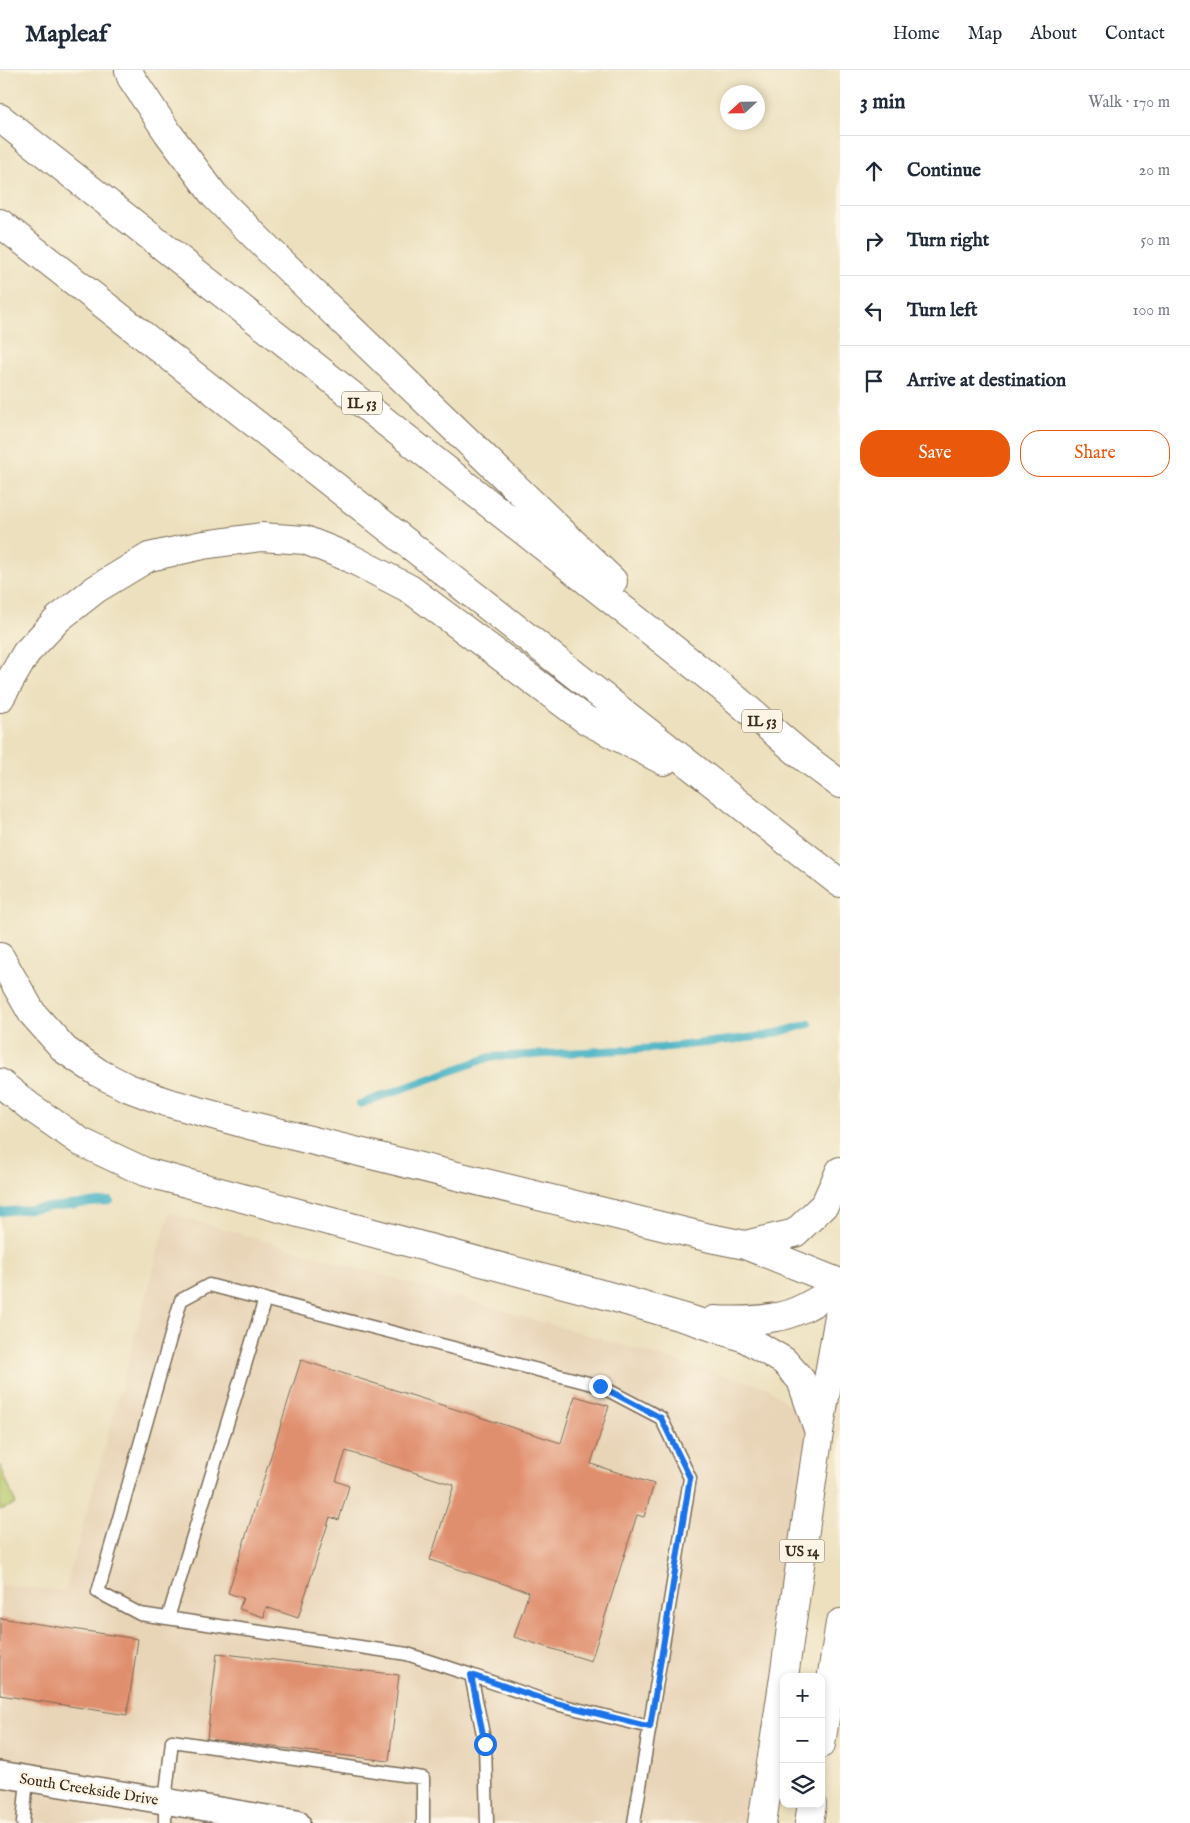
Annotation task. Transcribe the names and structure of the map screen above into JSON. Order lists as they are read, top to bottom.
{
  "streets": {
    "main road": ["IL 53", "US 14"],
    "street": ["South Creekside Drive"]
  },
  "north": "left",
  "page": {
    "header": "Mapleaf",
    "nav": [
      "Home",
      "Map",
      "About",
      "Contact"
    ],
    "heading": ["3 min", "Walk · 170 m"],
    "list": [
      ["Continue", "20 m"],
      ["Turn right", "50 m"],
      ["Turn left", "100 m"],
      "Arrive at destination"
    ],
    "buttons": ["Save", "Share"],
    "map_buttons": ["+", "−"]
  }
}
